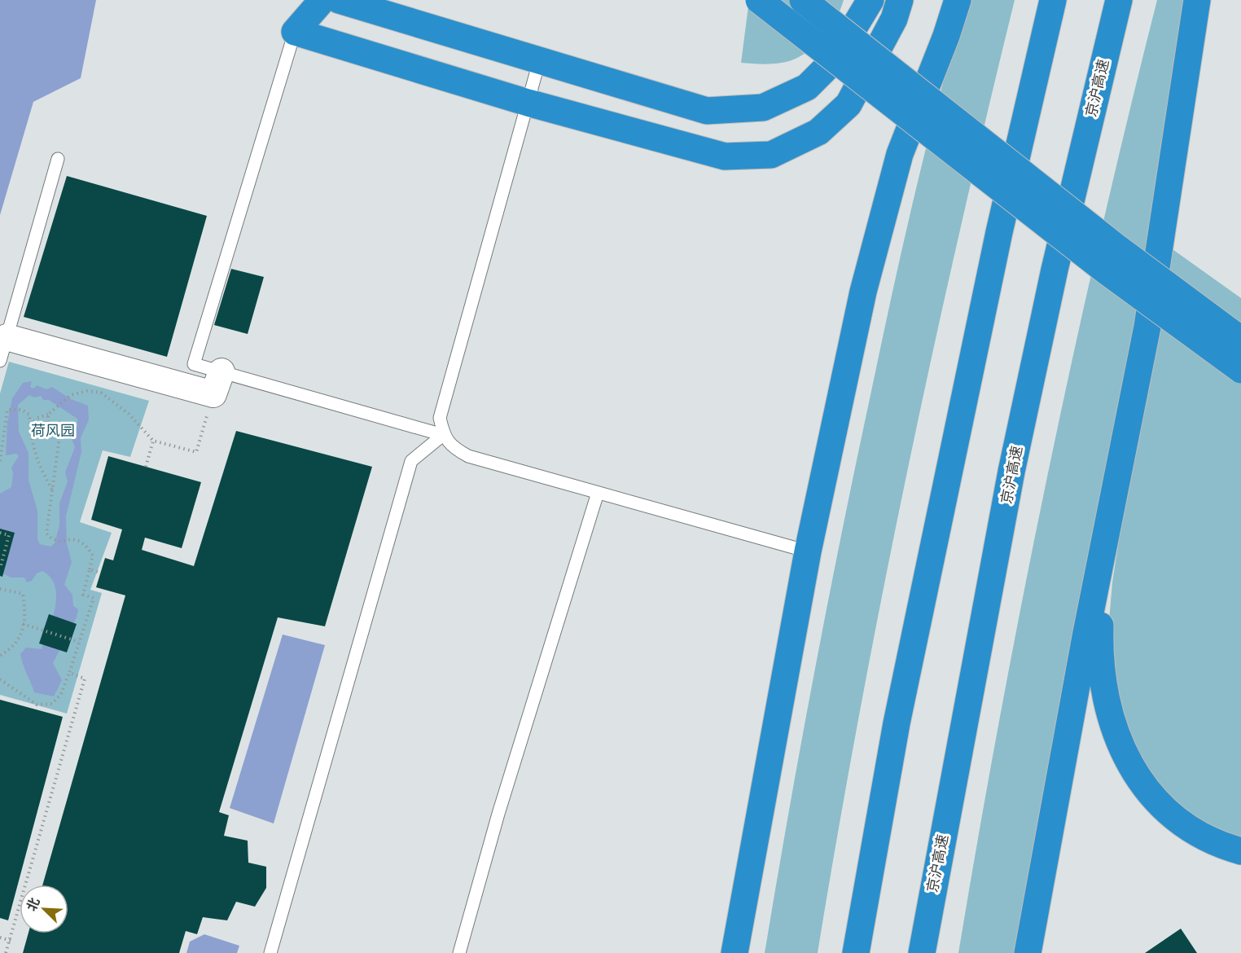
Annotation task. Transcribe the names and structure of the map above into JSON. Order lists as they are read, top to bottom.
{
  "streets": {
    "highway": ["京沪高速"]
  },
  "parks": ["荷风园"],
  "north": "top left"
}
